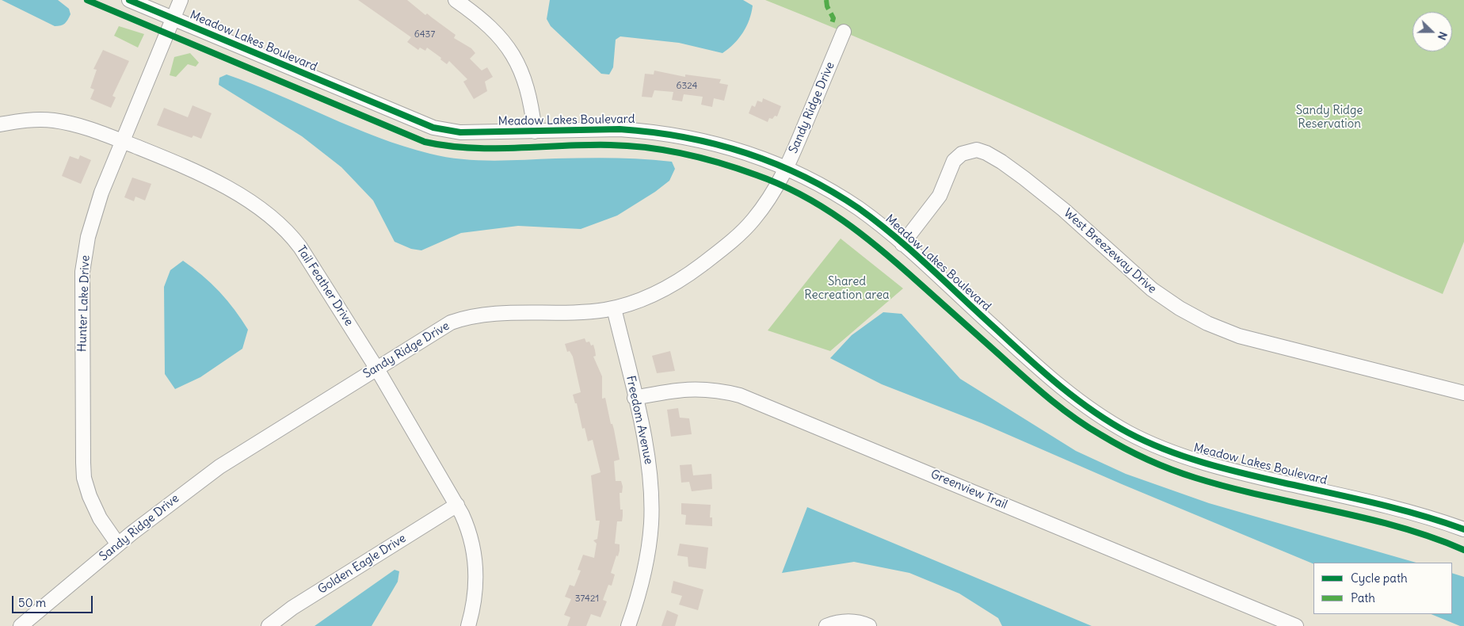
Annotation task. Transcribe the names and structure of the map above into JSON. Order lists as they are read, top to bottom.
{
  "streets": {
    "street": [
      "Meadow Lakes Boulevard",
      "Sandy Ridge Drive",
      "West Breezeway Drive",
      "Tail Feather Drive",
      "Hunter Lake Drive",
      "Freedom Avenue",
      "Greenview Trail",
      "Golden Eagle Drive"
    ]
  },
  "crossings": [
    ["Meadow Lakes Boulevard", "Sandy Ridge Drive"],
    ["Meadow Lakes Boulevard", "West Breezeway Drive"],
    ["Meadow Lakes Boulevard", "Hunter Lake Drive"],
    ["Sandy Ridge Drive", "Tail Feather Drive"],
    ["Sandy Ridge Drive", "Hunter Lake Drive"],
    ["Sandy Ridge Drive", "Freedom Avenue"],
    ["Tail Feather Drive", "Hunter Lake Drive"],
    ["Tail Feather Drive", "Golden Eagle Drive"],
    ["Freedom Avenue", "Greenview Trail"]
  ],
  "parks": ["Sandy Ridge Reservation", "Shared Recreation area"],
  "house_numbers": ["6437", "6324", "37421"],
  "legend": ["Cycle path", "Path"],
  "scale_bar": "50 m",
  "north": "right"
}
